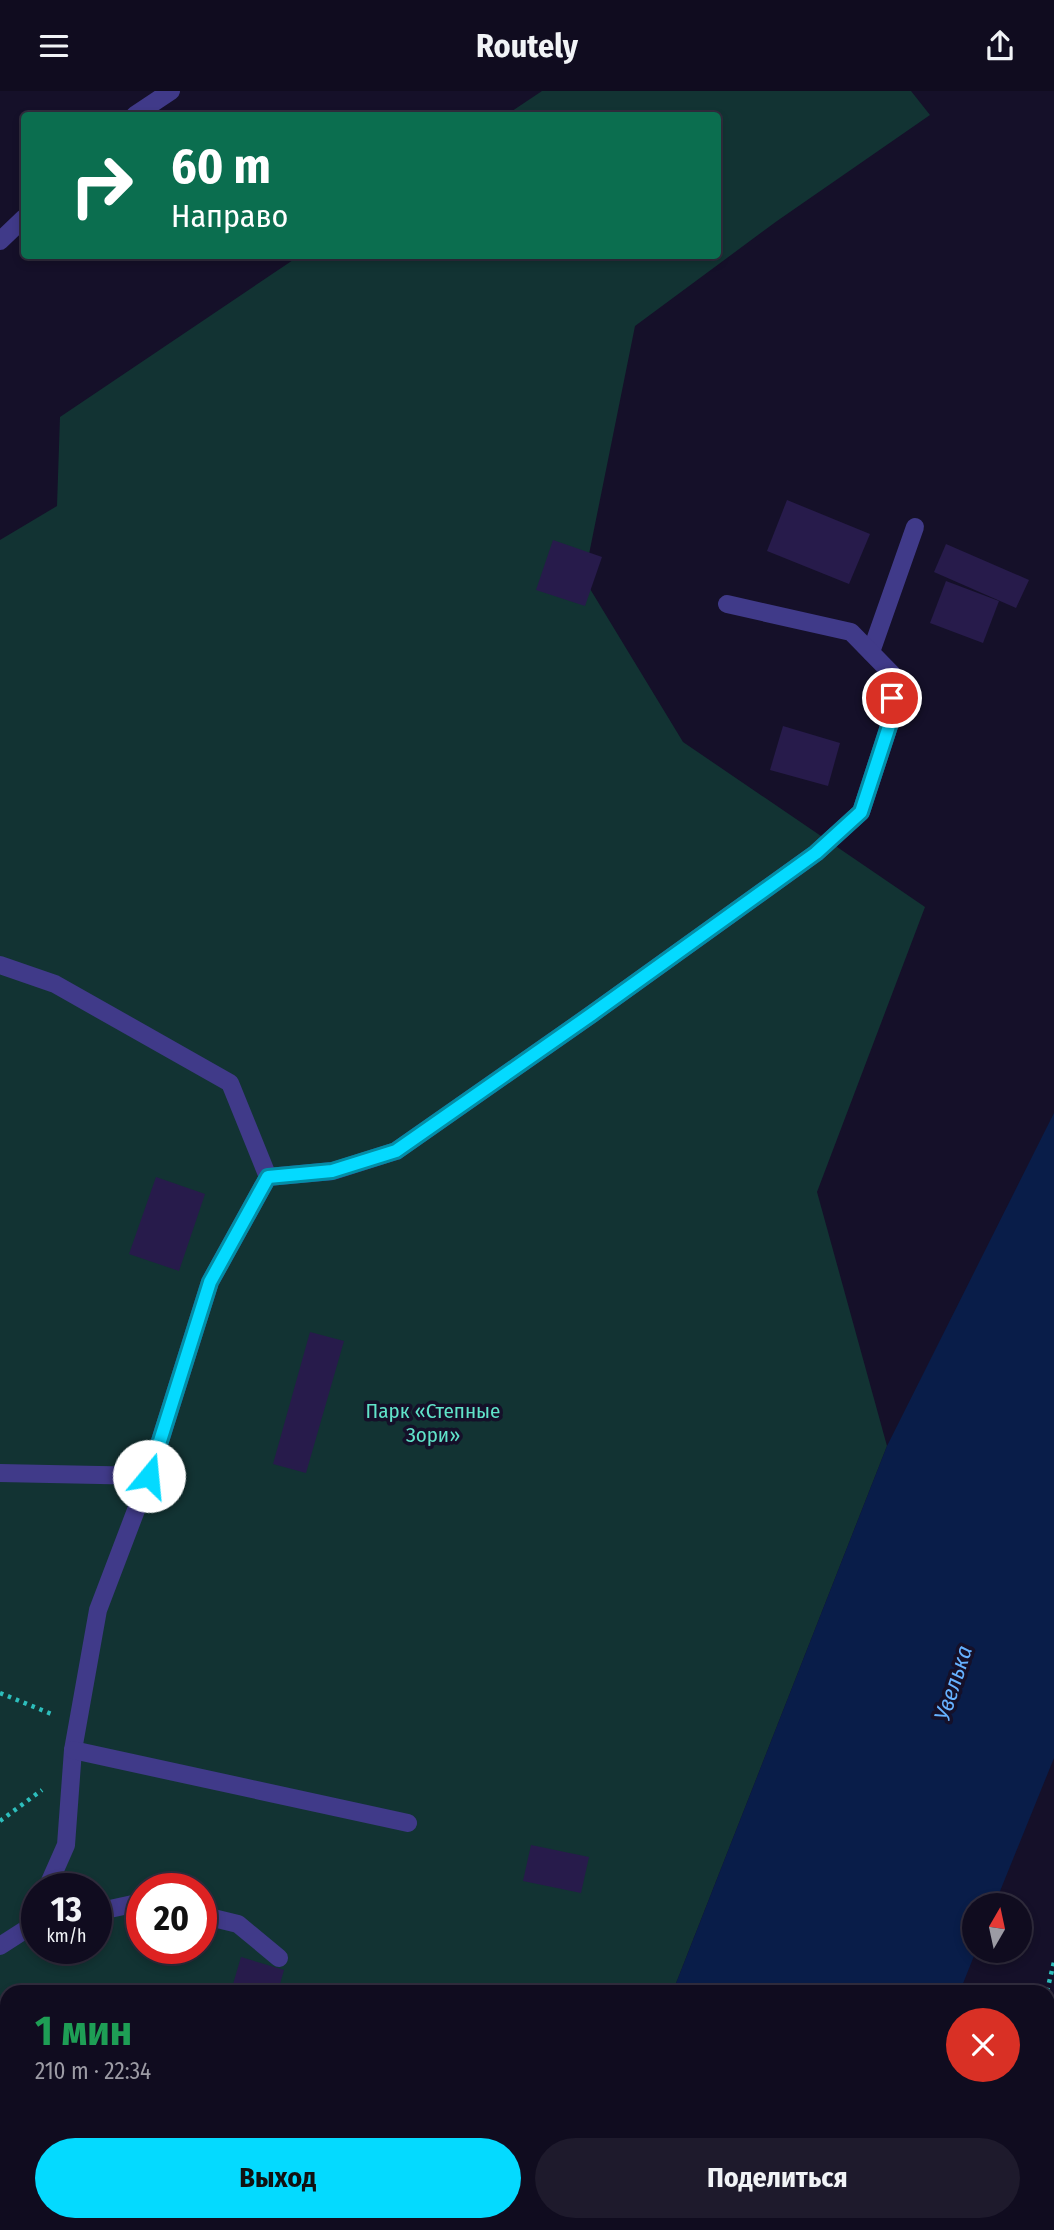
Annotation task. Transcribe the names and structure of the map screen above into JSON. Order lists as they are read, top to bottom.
{
  "water": ["Увелька"],
  "parks": ["Парк «Степные Зори»"],
  "north": "top",
  "page": {
    "header": "Routely",
    "turn": ["60 m", "Направо"],
    "speed": "13 km/h",
    "limit": "20",
    "heading": ["1 мин", "210 m · 22:34"],
    "buttons": ["Выход", "Поделиться"]
  }
}
